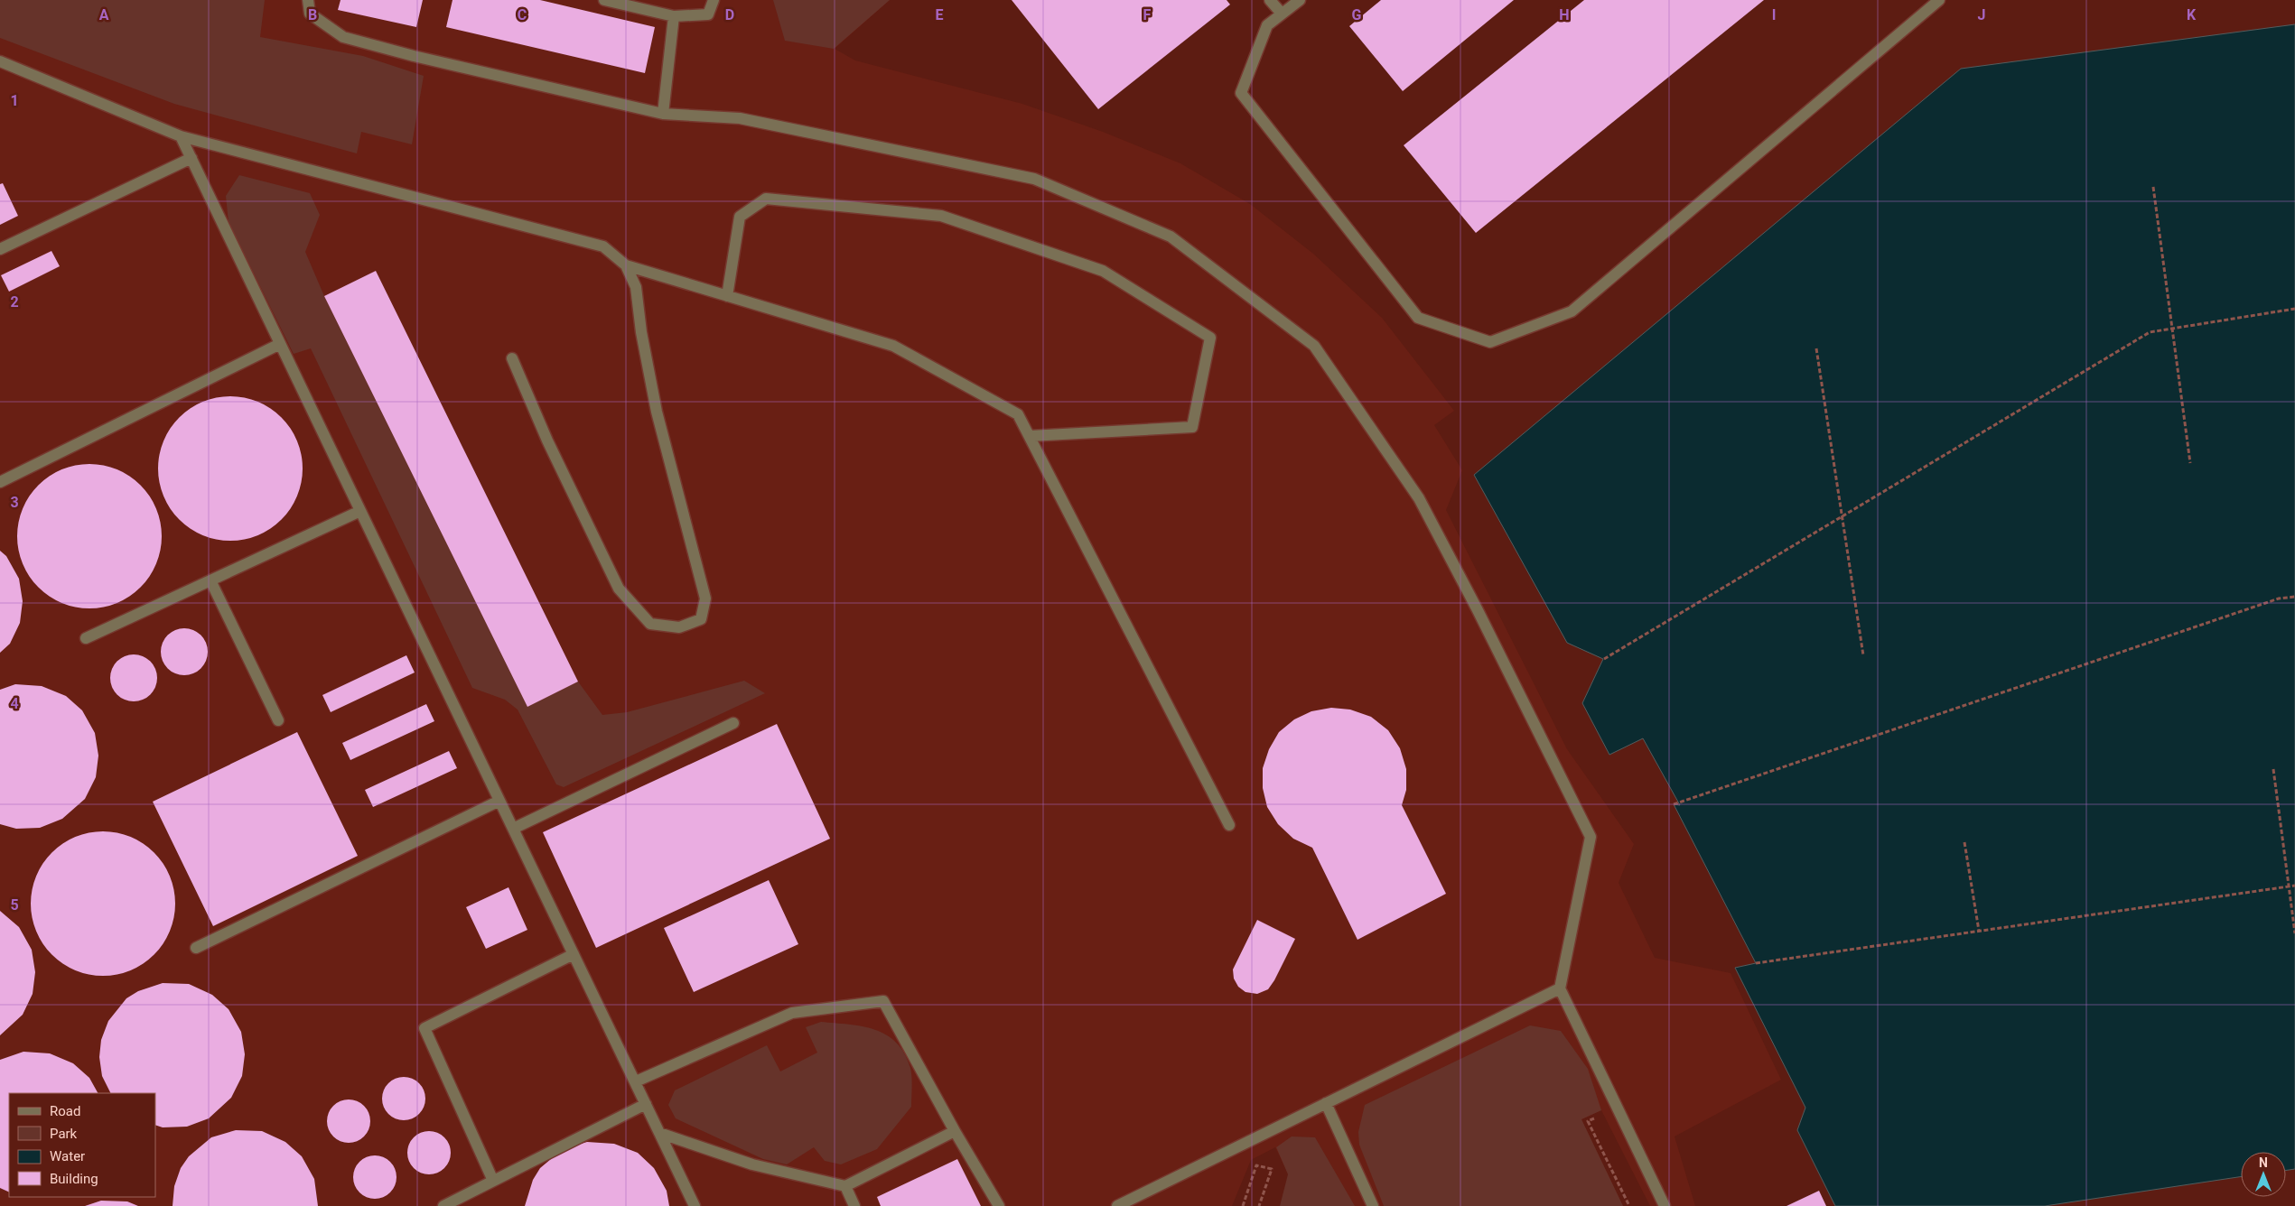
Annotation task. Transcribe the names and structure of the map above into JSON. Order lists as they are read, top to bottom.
{
  "legend": [
    "Road",
    "Park",
    "Water",
    "Building"
  ],
  "north": "top",
  "grid": {
    "columns": [
      "A",
      "B",
      "C",
      "D",
      "E",
      "F",
      "G",
      "H",
      "I",
      "J",
      "K"
    ],
    "rows": [
      "1",
      "2",
      "3",
      "4",
      "5"
    ]
  }
}
